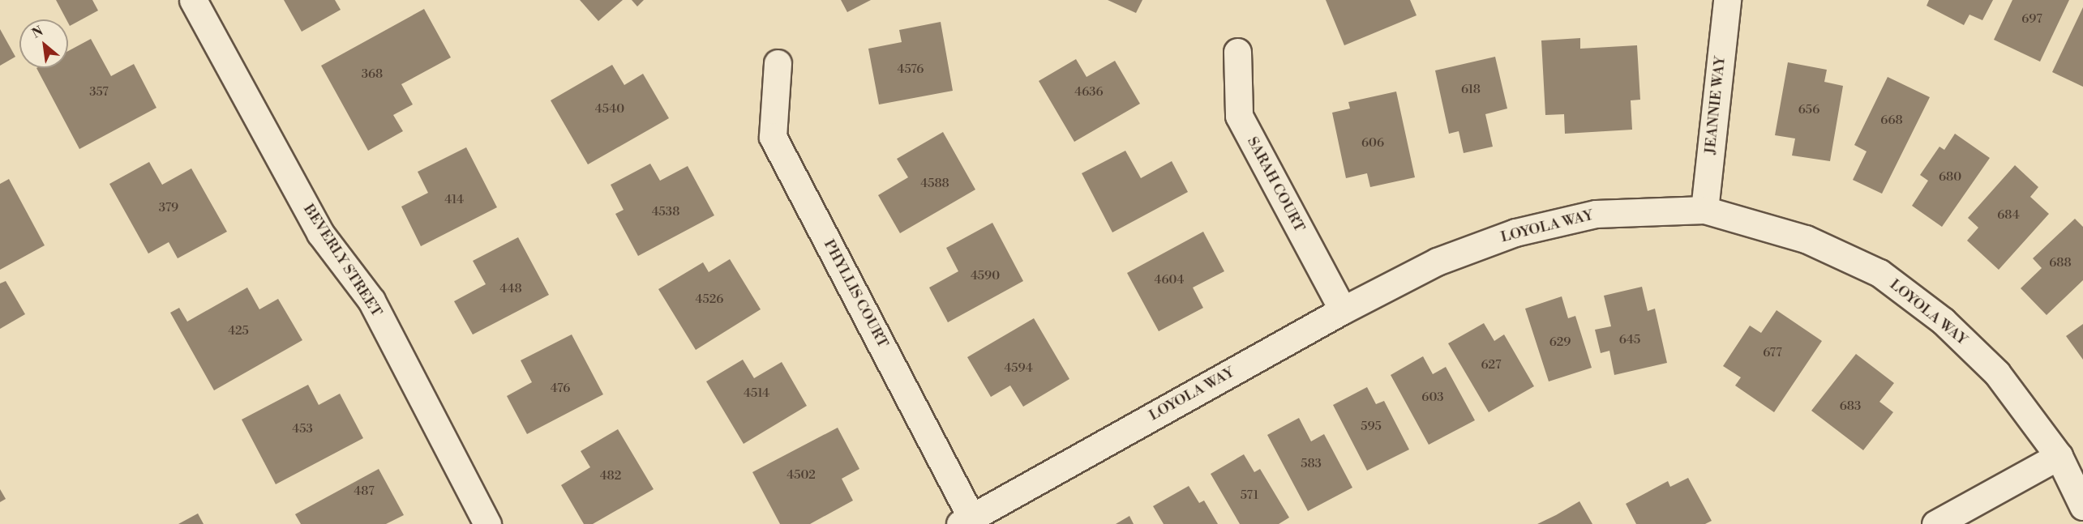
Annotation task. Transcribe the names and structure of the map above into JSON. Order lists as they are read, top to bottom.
{
  "streets": {
    "street": [
      "JEANNIE WAY",
      "SARAH COURT",
      "LOYOLA WAY",
      "BEVERLY STREET",
      "PHYLLIS COURT"
    ]
  },
  "crossings": [
    ["JEANNIE WAY", "LOYOLA WAY"],
    ["SARAH COURT", "LOYOLA WAY"],
    ["LOYOLA WAY", "PHYLLIS COURT"]
  ],
  "house_numbers": [
    "697",
    "4576",
    "368",
    "618",
    "357",
    "4636",
    "4540",
    "656",
    "668",
    "606",
    "680",
    "4588",
    "414",
    "379",
    "4538",
    "684",
    "688",
    "4590",
    "4604",
    "448",
    "4526",
    "425",
    "645",
    "629",
    "677",
    "627",
    "4594",
    "476",
    "4514",
    "603",
    "683",
    "595",
    "453",
    "583",
    "4502",
    "482",
    "487",
    "571"
  ],
  "north": "top left"
}
